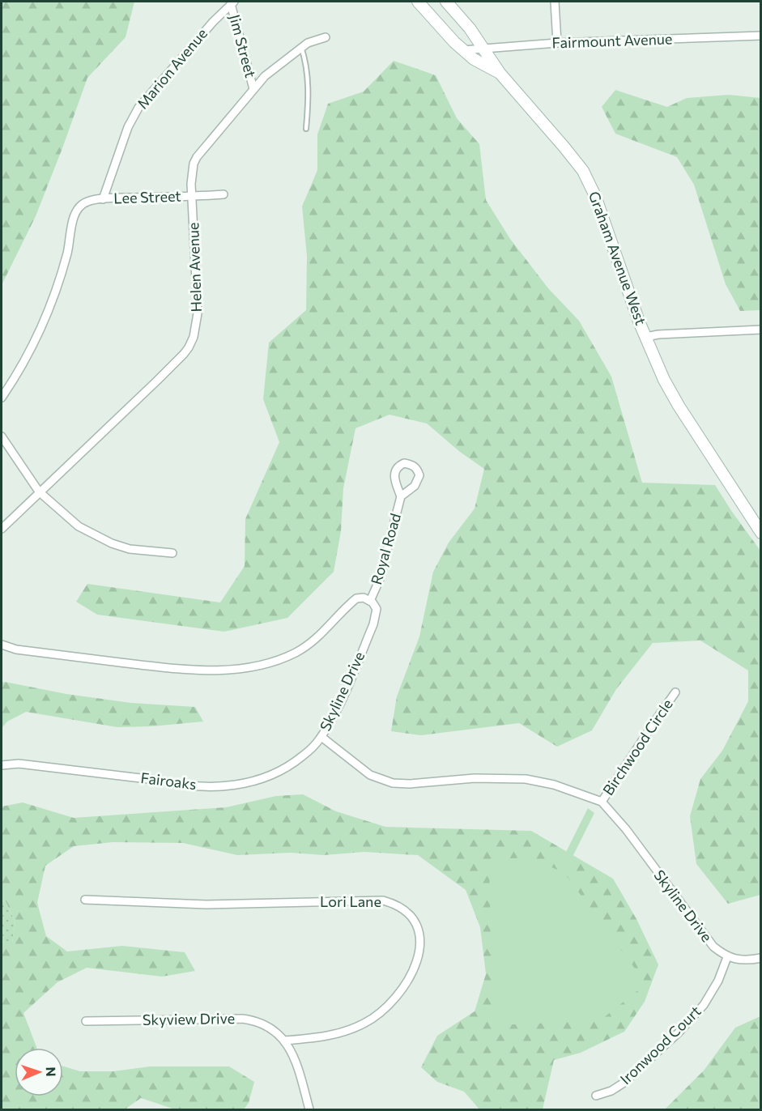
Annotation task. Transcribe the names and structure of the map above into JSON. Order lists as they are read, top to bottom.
{
  "streets": {
    "street": [
      "Fairmount Avenue",
      "Jim Street",
      "Marion Avenue",
      "Lee Street",
      "Graham Avenue West",
      "Helen Avenue",
      "Royal Road",
      "Skyline Drive",
      "Birchwood Circle",
      "Fairoaks",
      "Lori Lane",
      "Skyview Drive",
      "Ironwood Court"
    ]
  },
  "crossings": [
    ["Fairmount Avenue", "Graham Avenue West"],
    ["Jim Street", "Marion Avenue"],
    ["Jim Street", "Helen Avenue"],
    ["Marion Avenue", "Lee Street"],
    ["Lee Street", "Helen Avenue"],
    ["Royal Road", "Skyline Drive"],
    ["Skyline Drive", "Birchwood Circle"],
    ["Skyline Drive", "Fairoaks"],
    ["Skyline Drive", "Ironwood Court"],
    ["Lori Lane", "Skyview Drive"]
  ],
  "north": "right"
}
